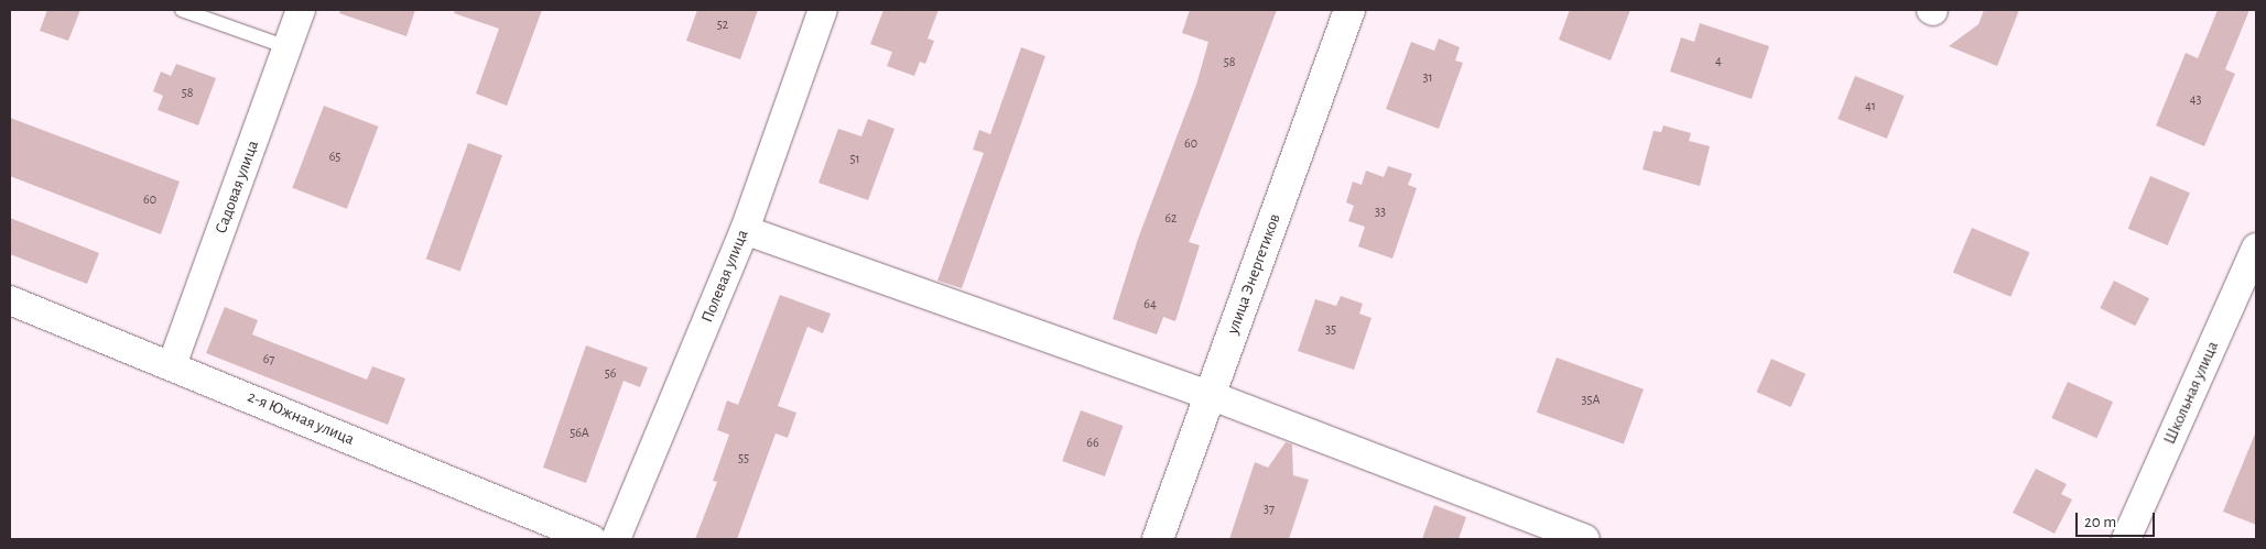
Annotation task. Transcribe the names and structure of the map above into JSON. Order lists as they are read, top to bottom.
{
  "streets": {
    "street": [
      "Садовая улица",
      "улица Энергетиков",
      "Полевая улица",
      "Школьная улица",
      "2-я Южная улица"
    ]
  },
  "crossings": [
    ["Садовая улица", "2-я Южная улица"]
  ],
  "house_numbers": [
    "52",
    "4",
    "58",
    "31",
    "58",
    "43",
    "41",
    "60",
    "65",
    "51",
    "60",
    "33",
    "62",
    "64",
    "35",
    "67",
    "56",
    "35А",
    "56А",
    "66",
    "55",
    "37"
  ],
  "scale_bar": "20 m"
}
